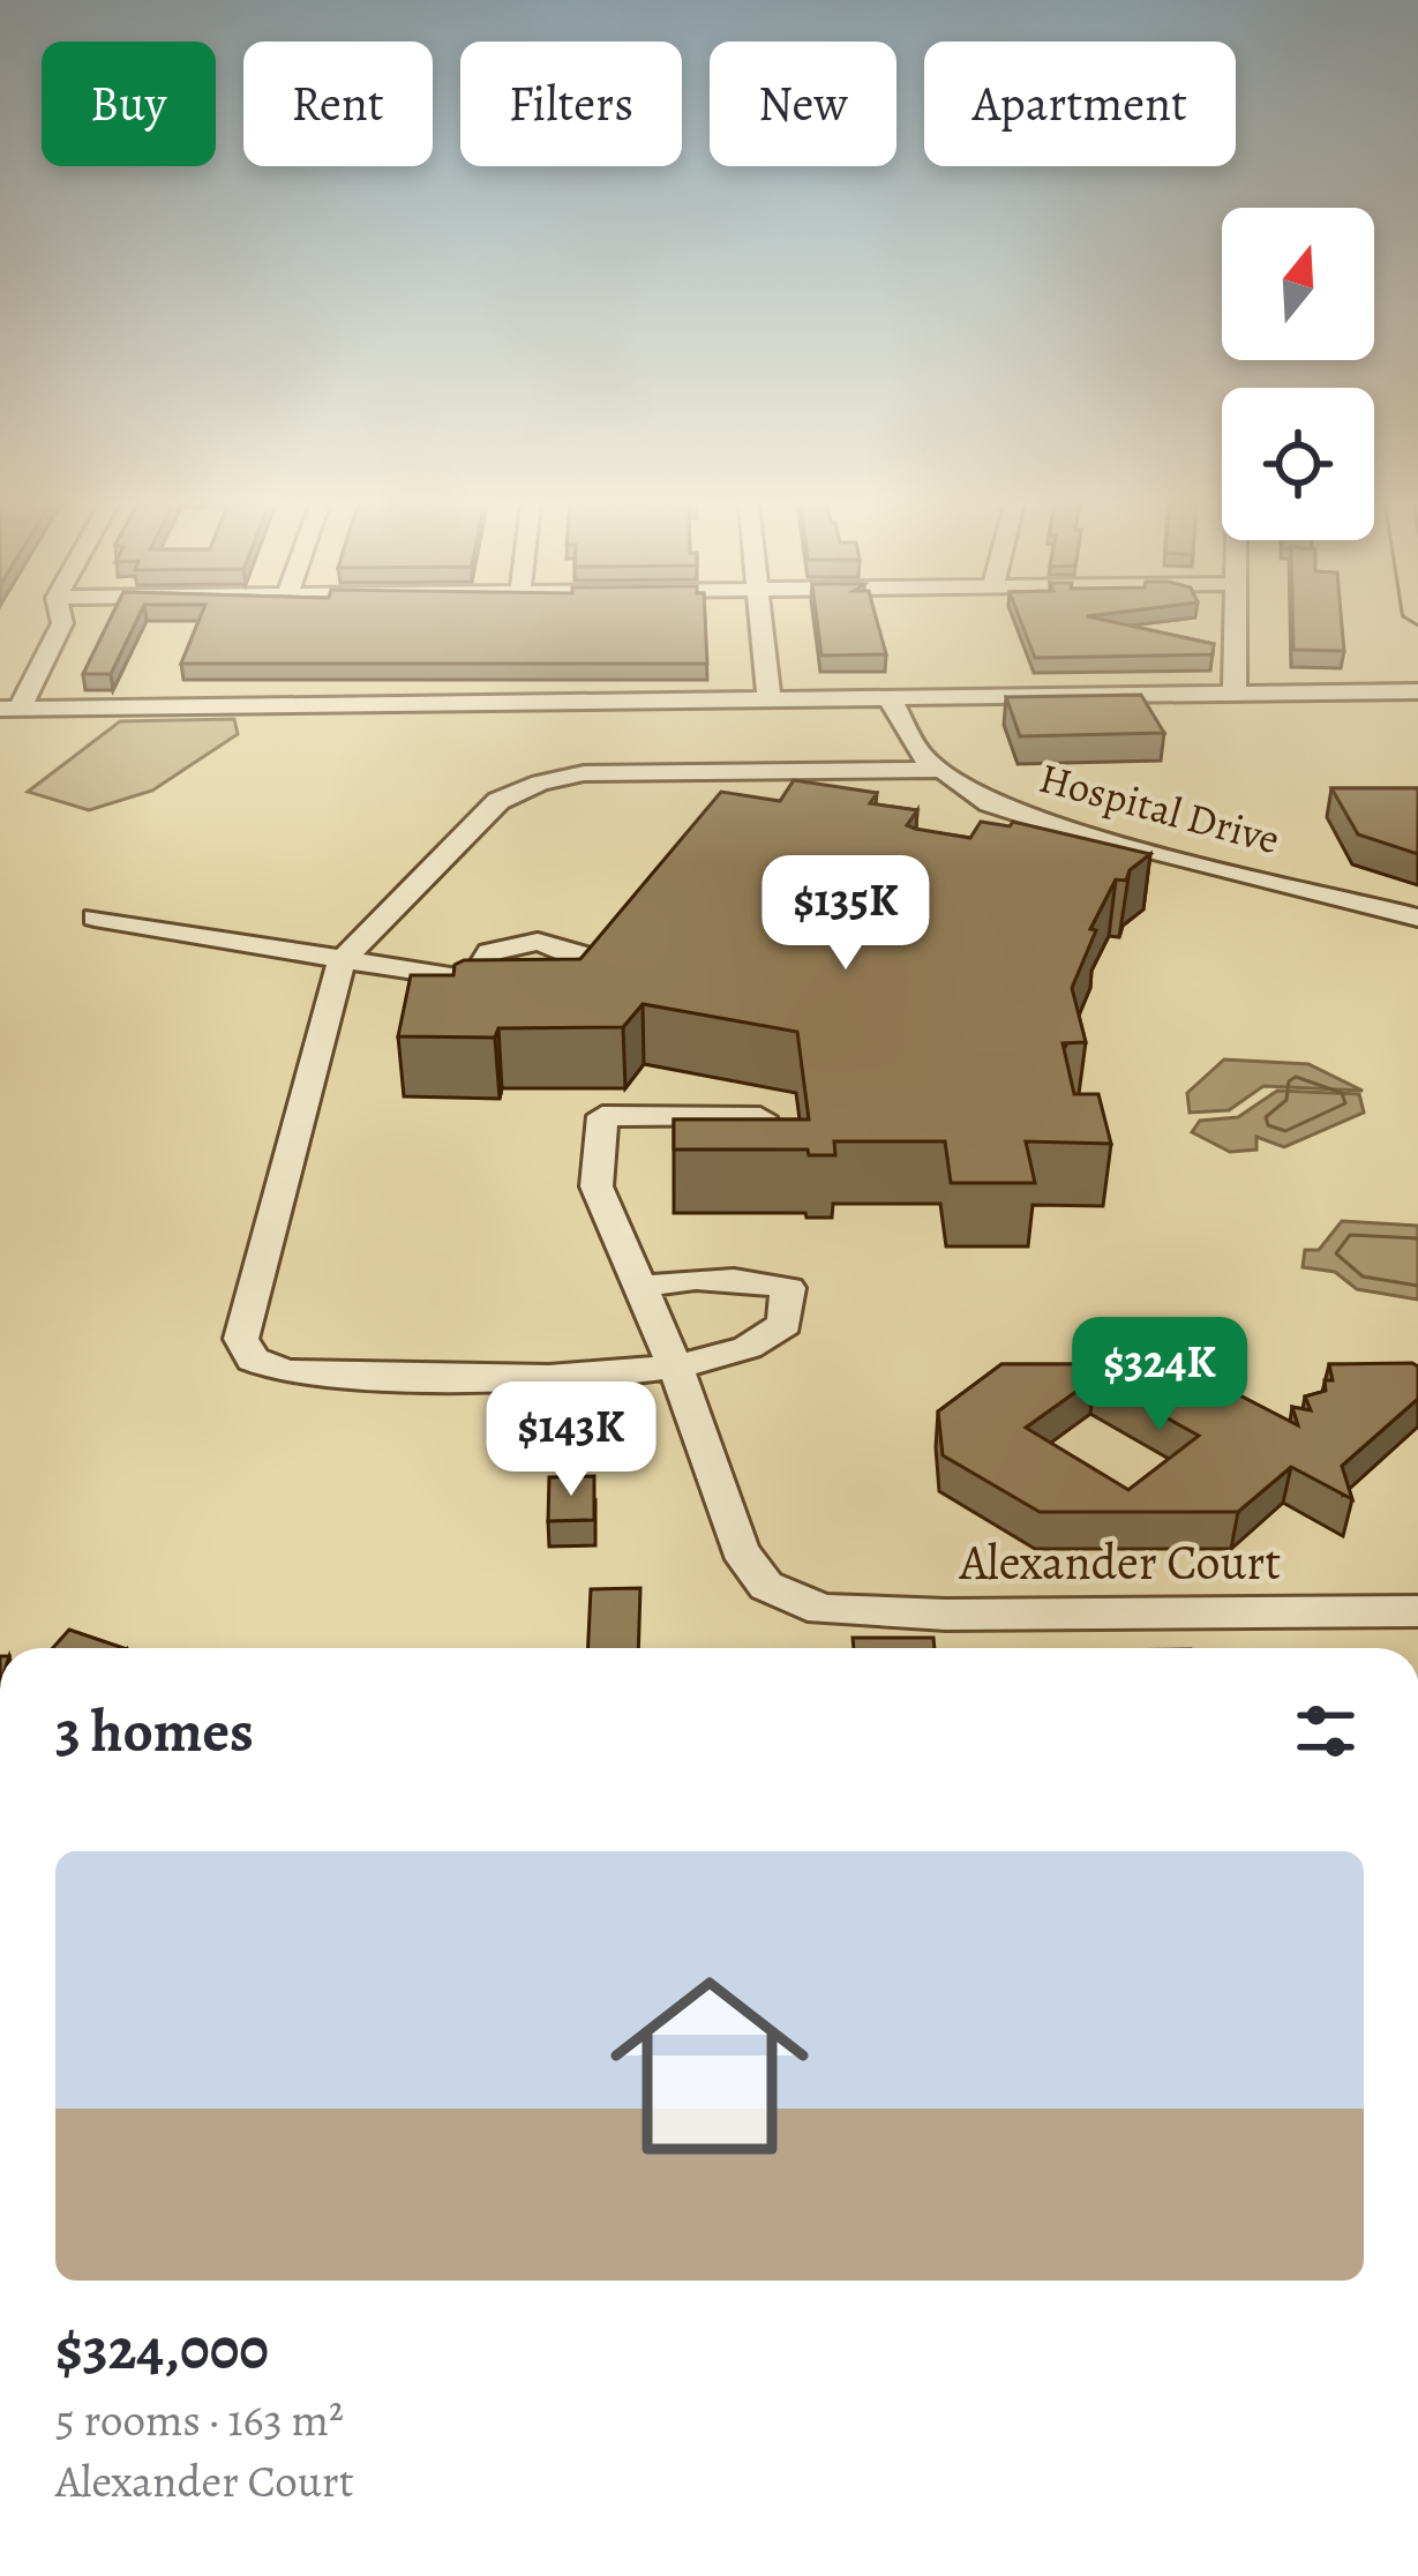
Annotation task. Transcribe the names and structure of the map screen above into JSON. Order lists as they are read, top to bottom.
{
  "streets": {
    "street": ["Hospital Drive", "Alexander Court"]
  },
  "north": "top",
  "page": {
    "chip": [
      "Buy",
      "Rent",
      "Filters",
      "New",
      "Apartment"
    ],
    "price": ["$135K", "$324K", "$143K"],
    "heading": "3 homes",
    "list": [
      {
        "name": "$324,000",
        "note": "5 rooms · 163 m² · Alexander Court"
      }
    ]
  }
}
